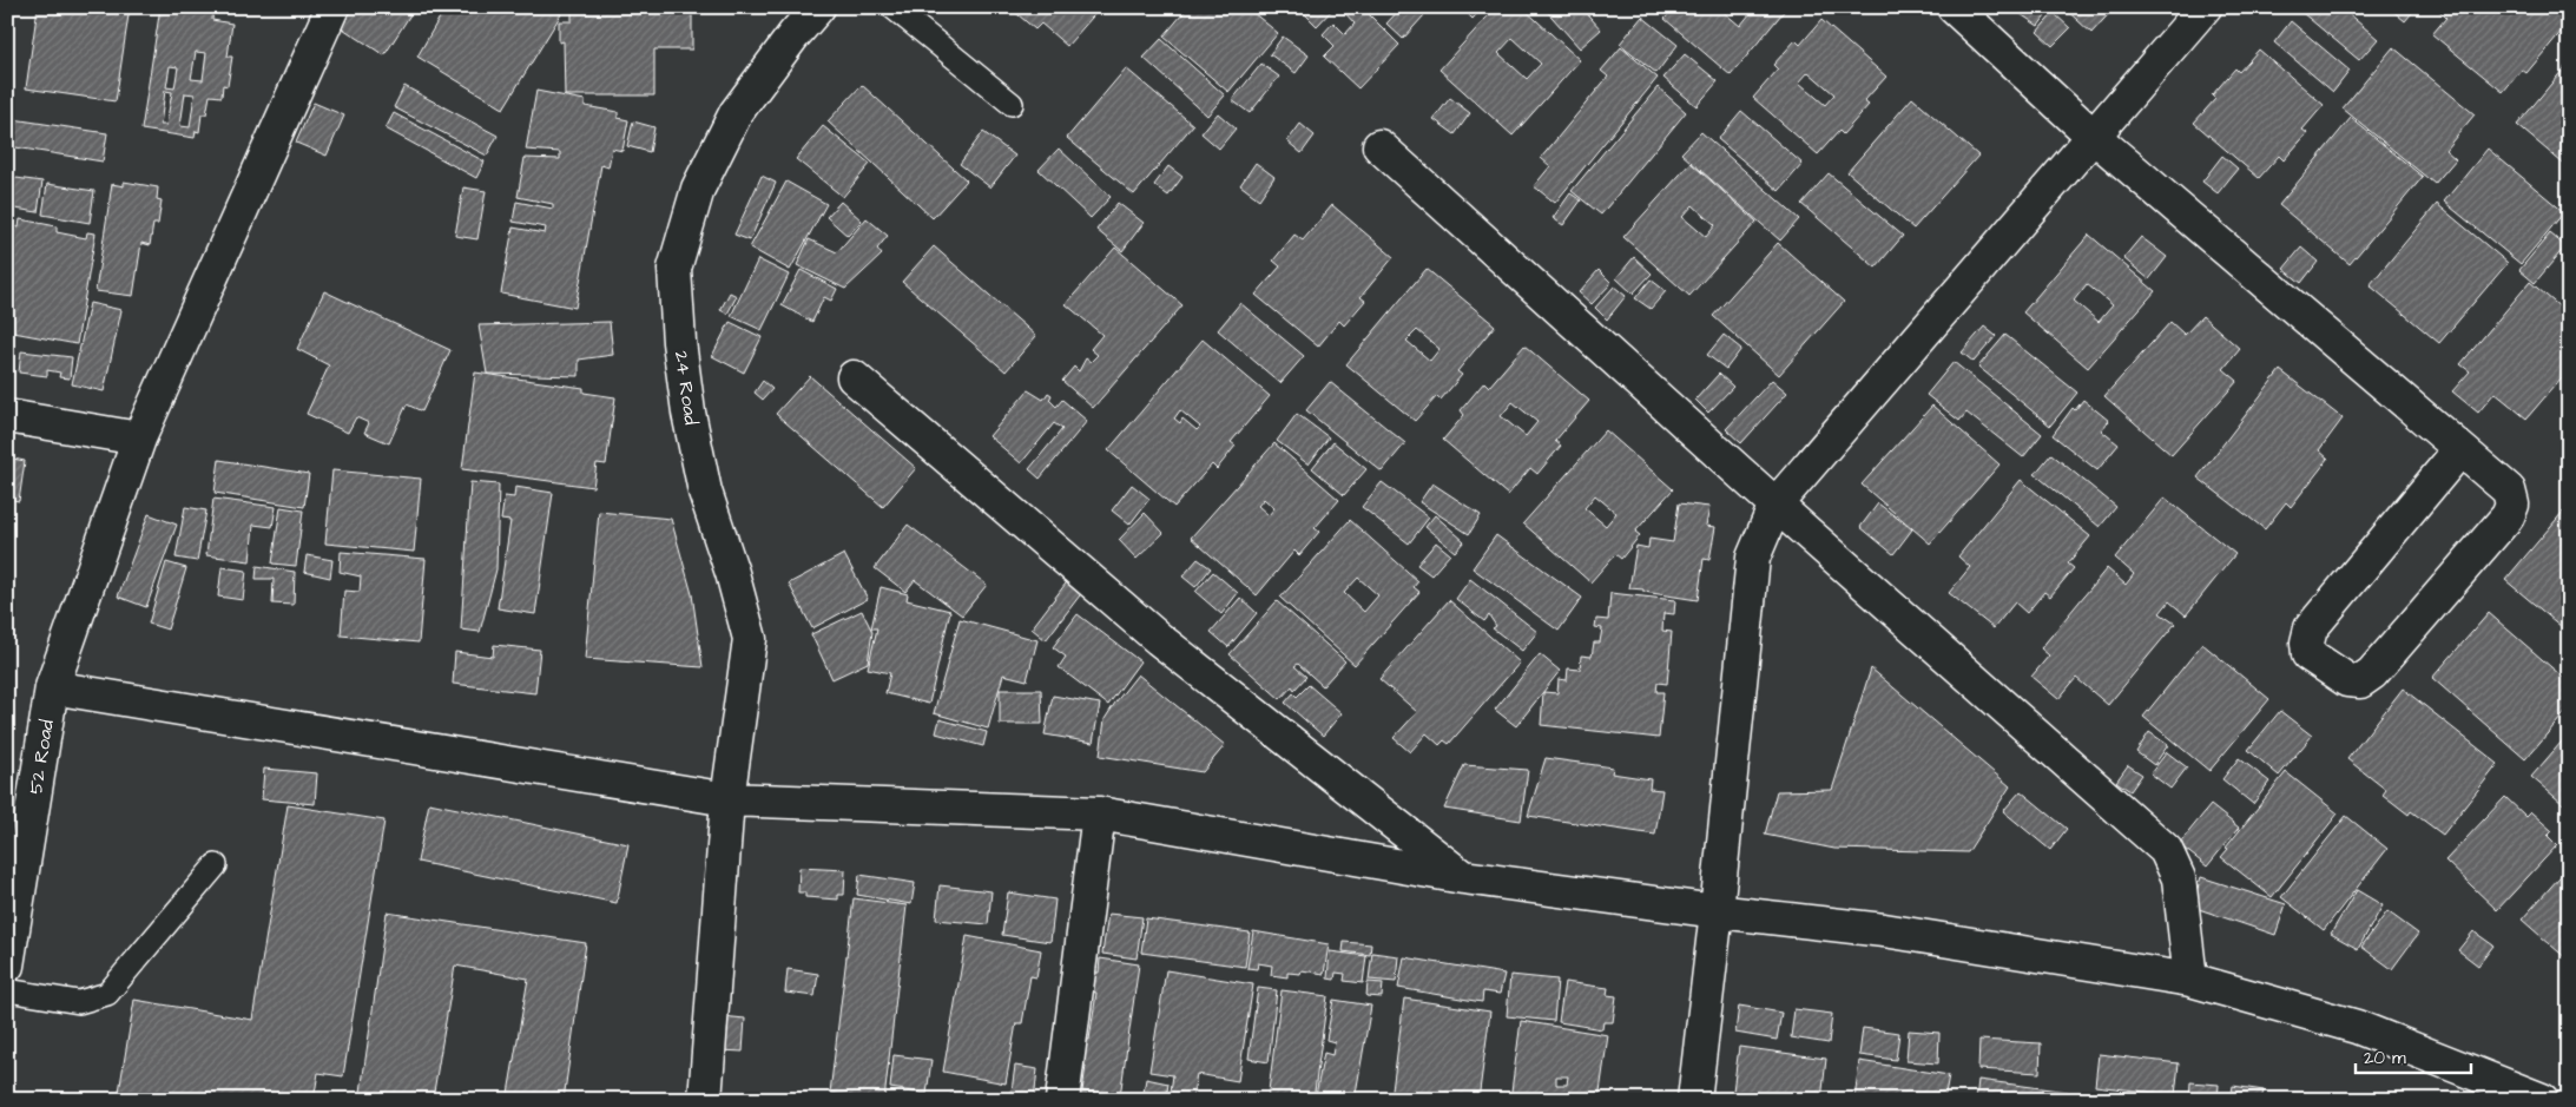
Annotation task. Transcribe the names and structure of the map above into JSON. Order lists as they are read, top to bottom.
{
  "streets": {
    "street": ["24 Road", "52 Road"]
  },
  "scale_bar": "20 m"
}
